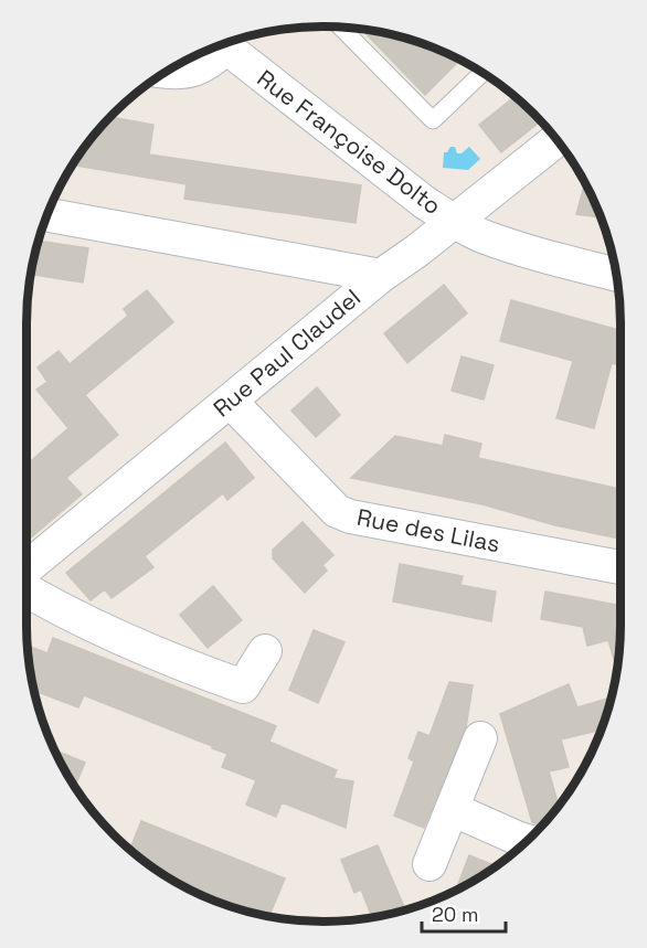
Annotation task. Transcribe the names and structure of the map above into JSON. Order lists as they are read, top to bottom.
{
  "streets": {
    "street": ["Rue Françoise Dolto", "Rue Paul Claudel", "Rue des Lilas"]
  },
  "crossings": [
    ["Rue Françoise Dolto", "Rue Paul Claudel"],
    ["Rue Paul Claudel", "Rue des Lilas"]
  ],
  "scale_bar": "20 m"
}
